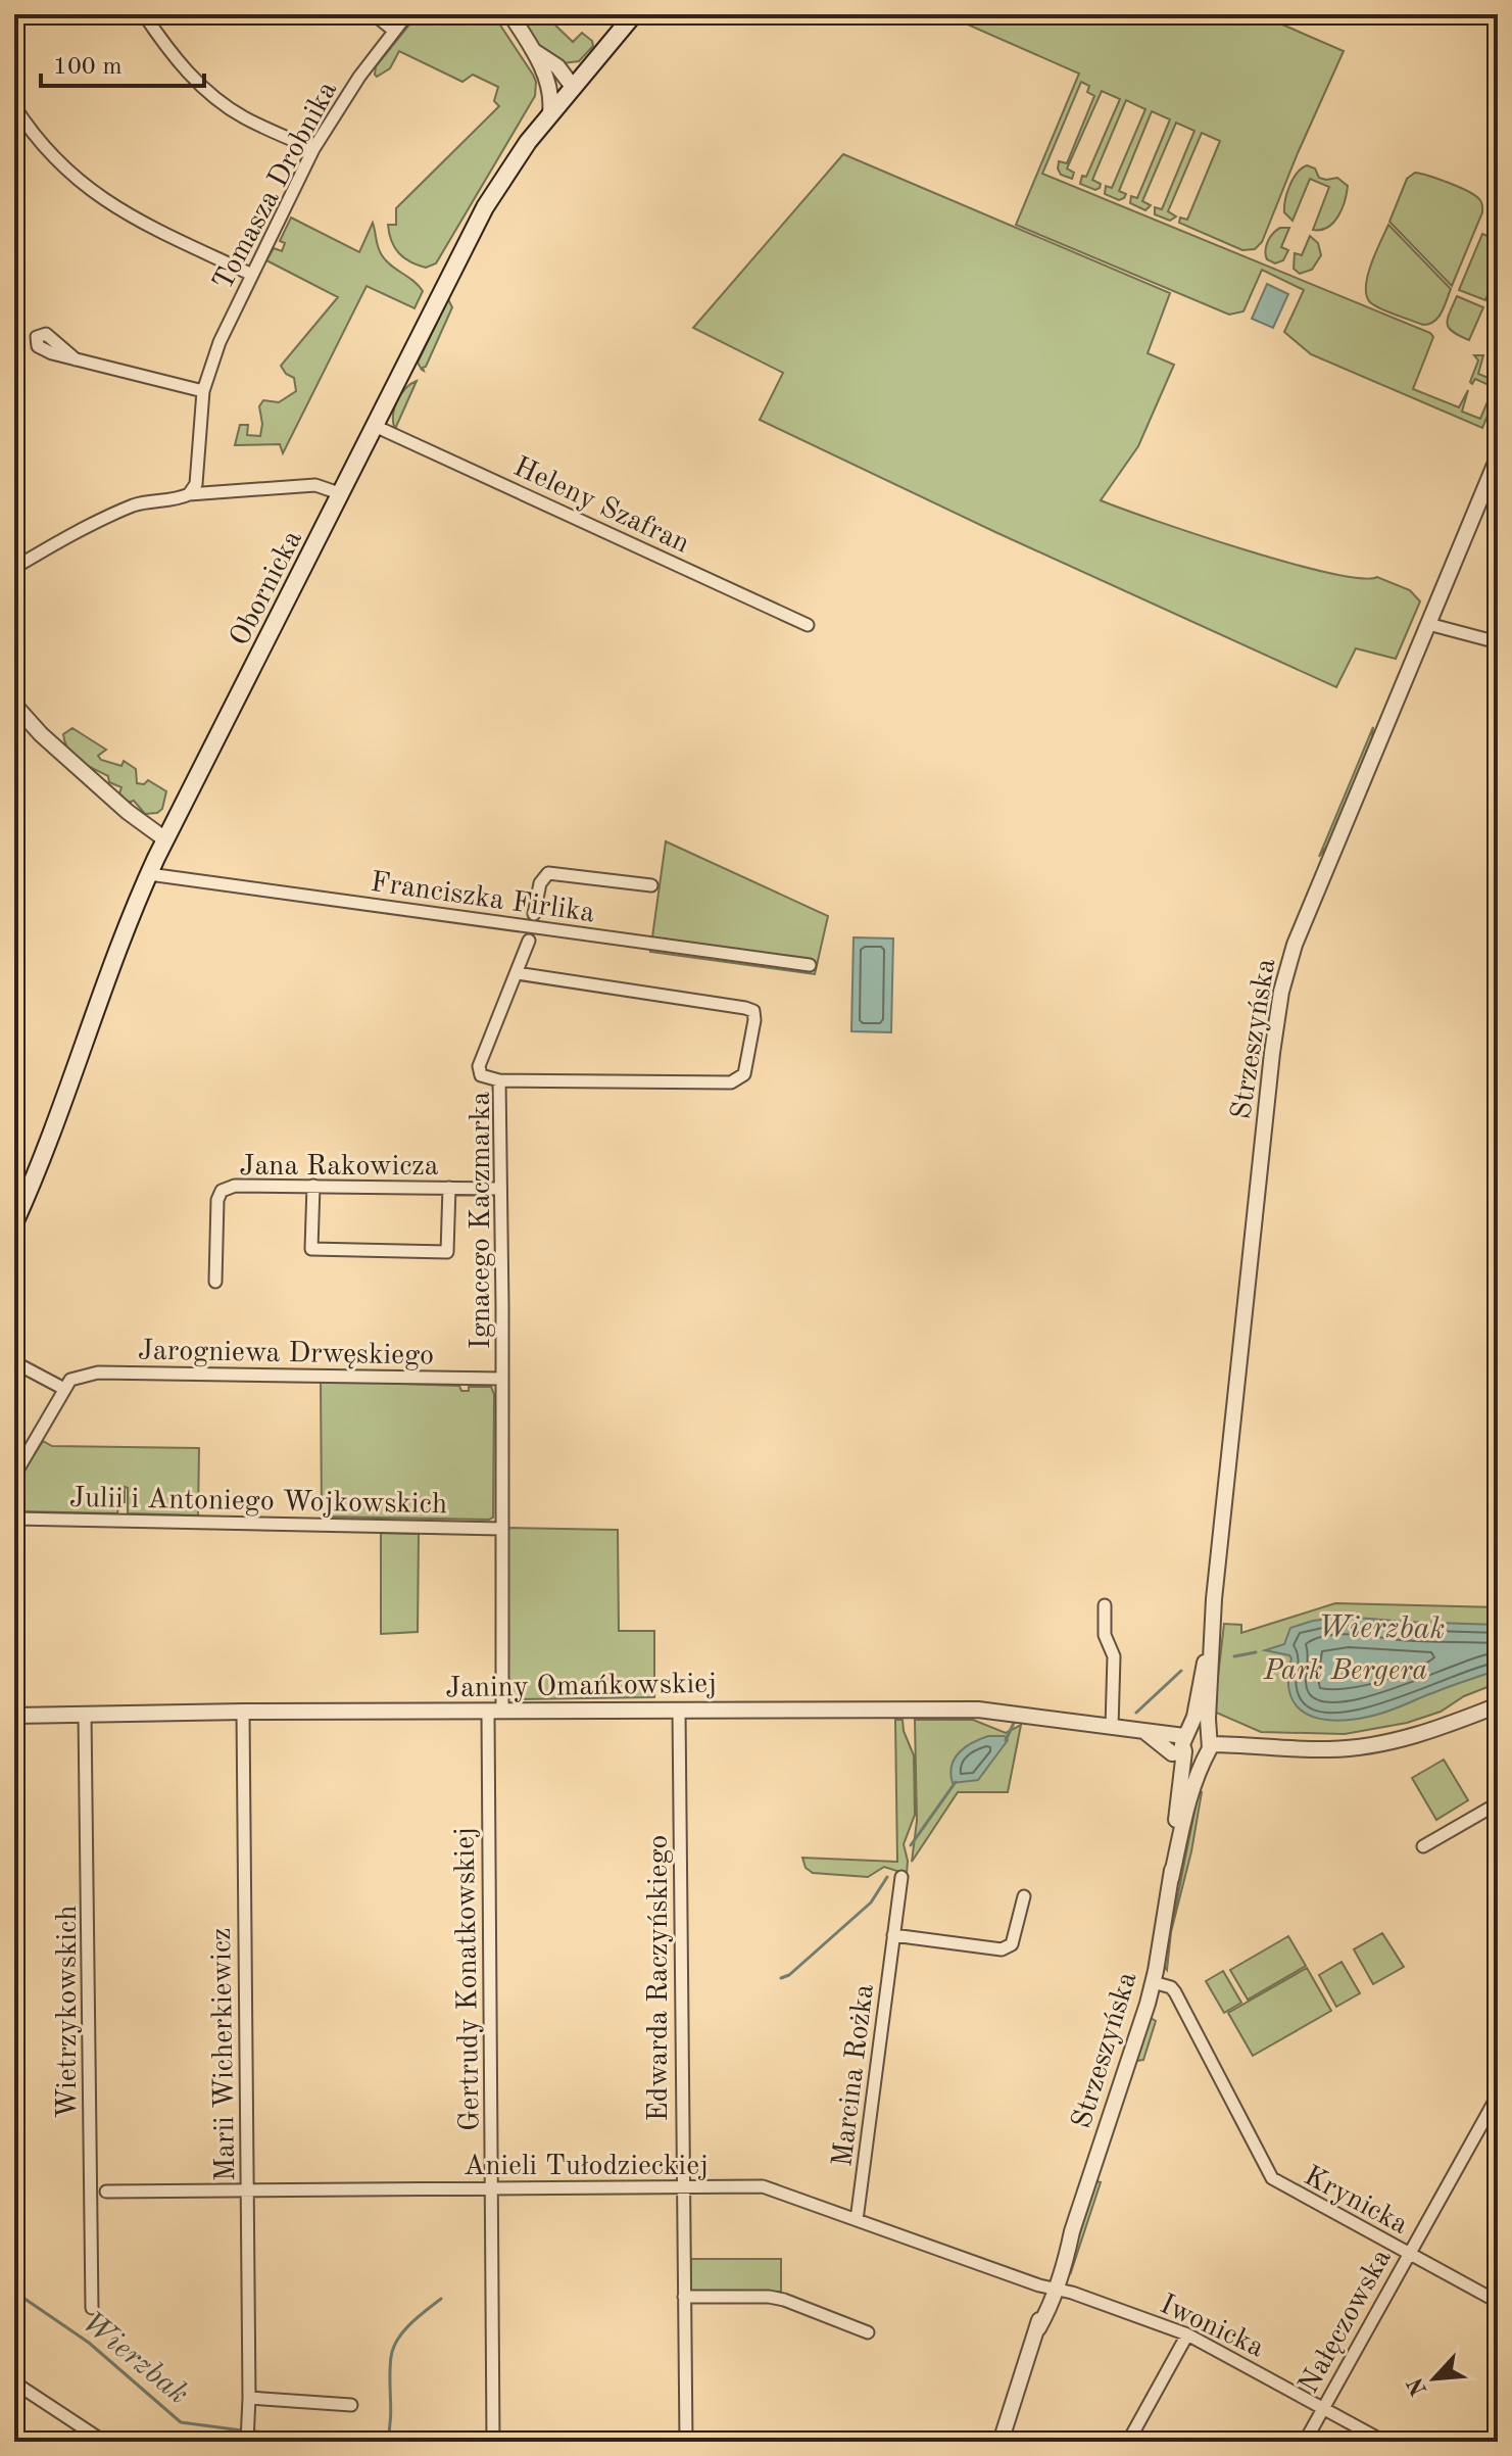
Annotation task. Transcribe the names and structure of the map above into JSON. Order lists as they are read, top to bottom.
{
  "streets": {
    "main road": ["Obornicka"],
    "street": [
      "Tomasza Drobnika",
      "Heleny Szafran",
      "Franciszka Firlika",
      "Strzeszyńska",
      "Jana Rakowicza",
      "Ignacego Kaczmarka",
      "Jarogniewa Drwęskiego",
      "Julii i Antoniego Wojkowskich",
      "Janiny Omańkowskiej",
      "Edwarda Raczyńskiego",
      "Gertrudy Konatkowskiej",
      "Wietrzykowskich",
      "Marii Wicherkiewicz",
      "Marcina Rożka",
      "Anieli Tułodzieckiej",
      "Krynicka",
      "Nałęczowska",
      "Iwonicka"
    ]
  },
  "crossings": [
    ["Heleny Szafran", "Obornicka"],
    ["Obornicka", "Franciszka Firlika"],
    ["Franciszka Firlika", "Ignacego Kaczmarka"],
    ["Strzeszyńska", "Janiny Omańkowskiej"],
    ["Strzeszyńska", "Anieli Tułodzieckiej"],
    ["Strzeszyńska", "Krynicka"],
    ["Strzeszyńska", "Iwonicka"],
    ["Jana Rakowicza", "Ignacego Kaczmarka"],
    ["Ignacego Kaczmarka", "Jarogniewa Drwęskiego"],
    ["Ignacego Kaczmarka", "Julii i Antoniego Wojkowskich"],
    ["Ignacego Kaczmarka", "Janiny Omańkowskiej"],
    ["Ignacego Kaczmarka", "Gertrudy Konatkowskiej"],
    ["Janiny Omańkowskiej", "Edwarda Raczyńskiego"],
    ["Janiny Omańkowskiej", "Gertrudy Konatkowskiej"],
    ["Janiny Omańkowskiej", "Wietrzykowskich"],
    ["Janiny Omańkowskiej", "Marii Wicherkiewicz"],
    ["Edwarda Raczyńskiego", "Anieli Tułodzieckiej"],
    ["Gertrudy Konatkowskiej", "Anieli Tułodzieckiej"],
    ["Marii Wicherkiewicz", "Anieli Tułodzieckiej"],
    ["Marcina Rożka", "Anieli Tułodzieckiej"],
    ["Anieli Tułodzieckiej", "Iwonicka"],
    ["Krynicka", "Nałęczowska"],
    ["Nałęczowska", "Iwonicka"]
  ],
  "water": ["Wierzbak"],
  "parks": ["Park Bergera"],
  "scale_bar": "100 m",
  "north": "bottom left"
}
